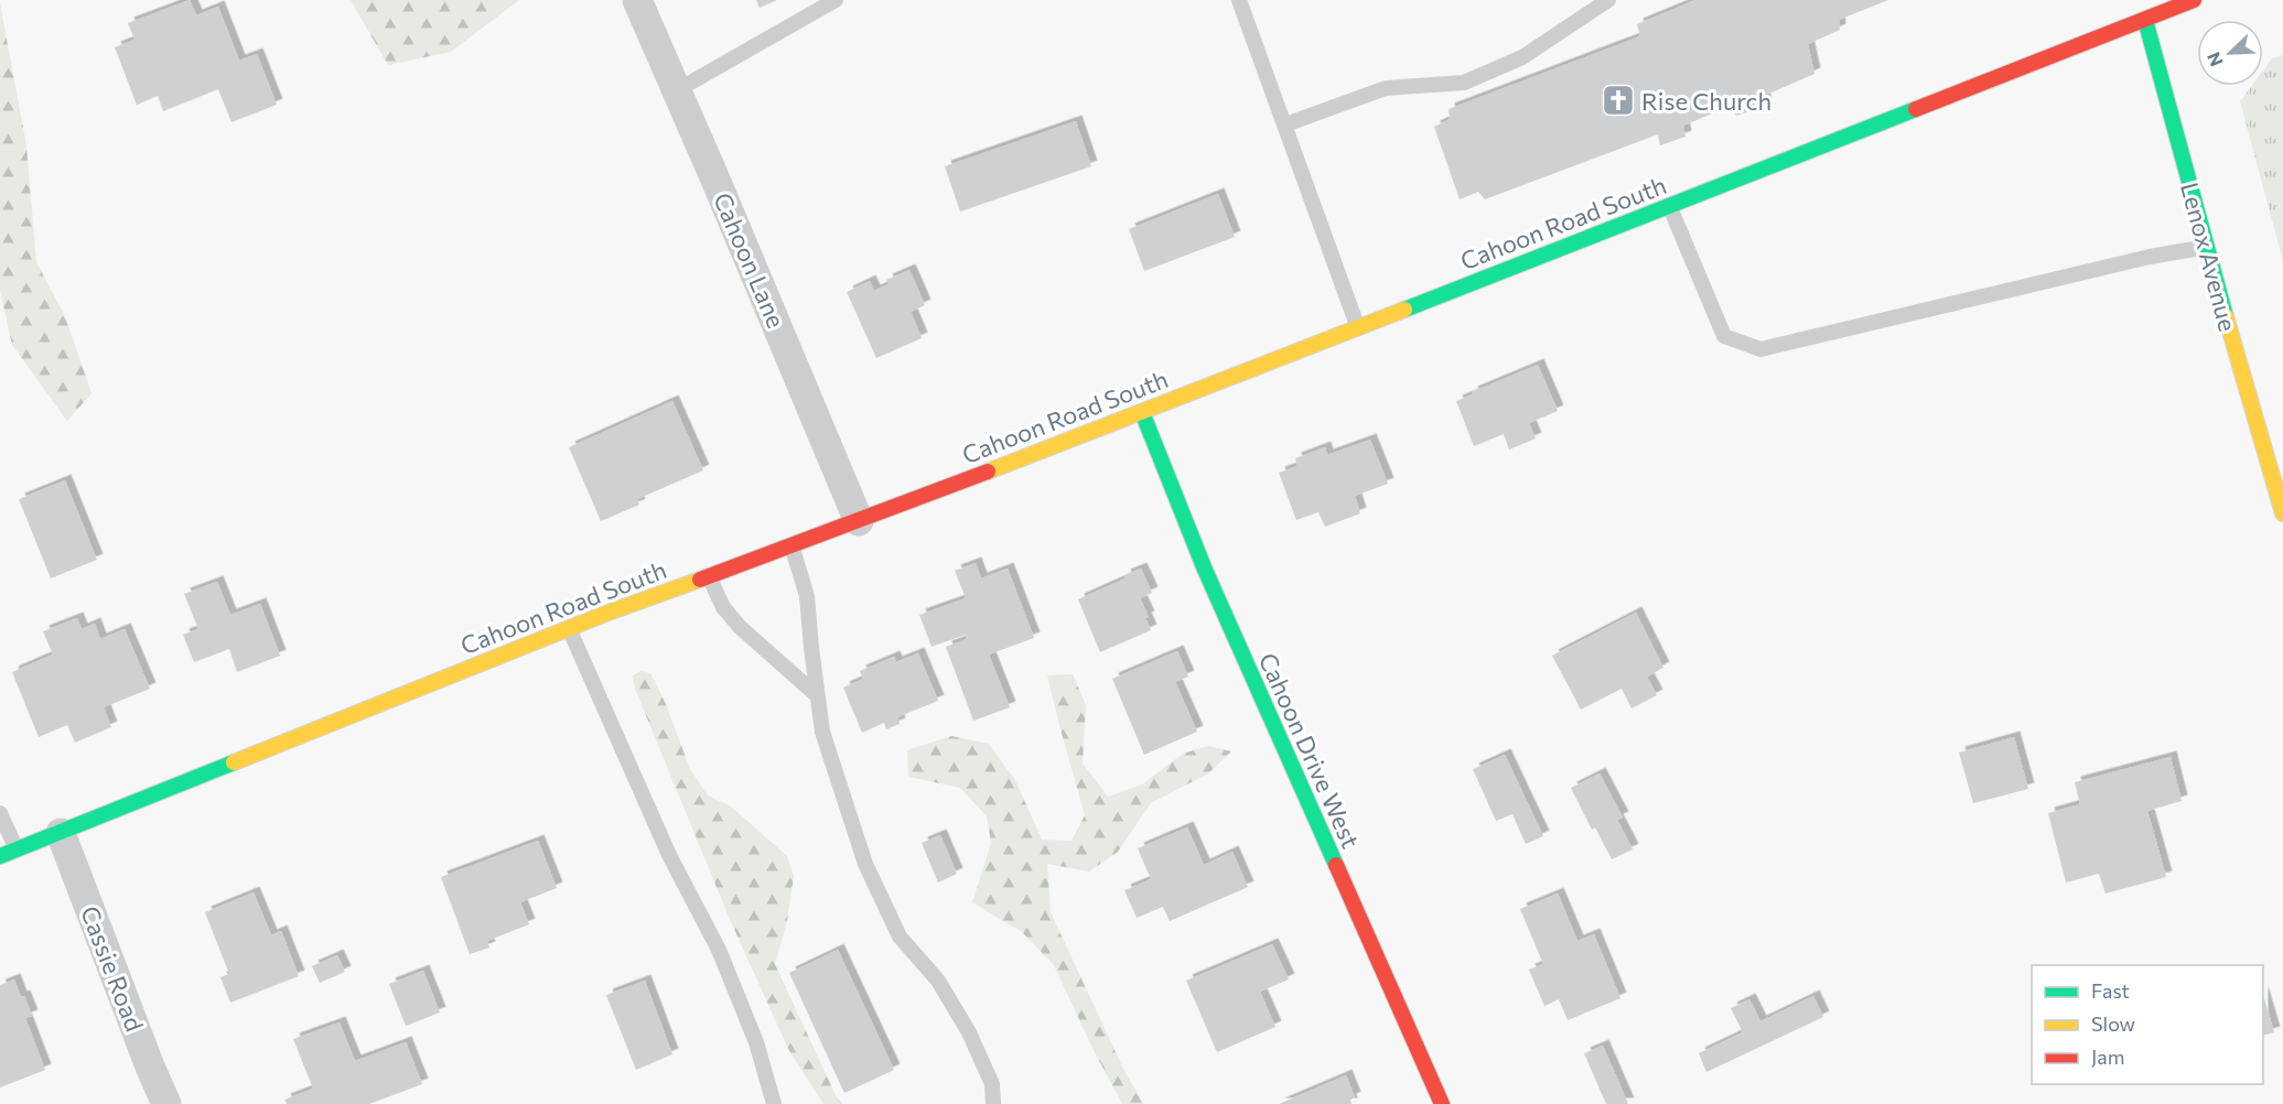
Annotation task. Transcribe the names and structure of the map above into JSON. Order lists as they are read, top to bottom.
{
  "streets": {
    "main road": ["Cahoon Road South", "Lenox Avenue", "Cahoon Drive West"],
    "street": ["Cahoon Lane", "Cassie Road"]
  },
  "crossings": [
    ["Cahoon Road South", "Lenox Avenue"],
    ["Cahoon Road South", "Cahoon Lane"],
    ["Cahoon Road South", "Cahoon Drive West"],
    ["Cahoon Road South", "Cassie Road"]
  ],
  "places": {
    "church": ["Rise Church"]
  },
  "legend": ["Fast", "Slow", "Jam"],
  "north": "bottom left"
}
